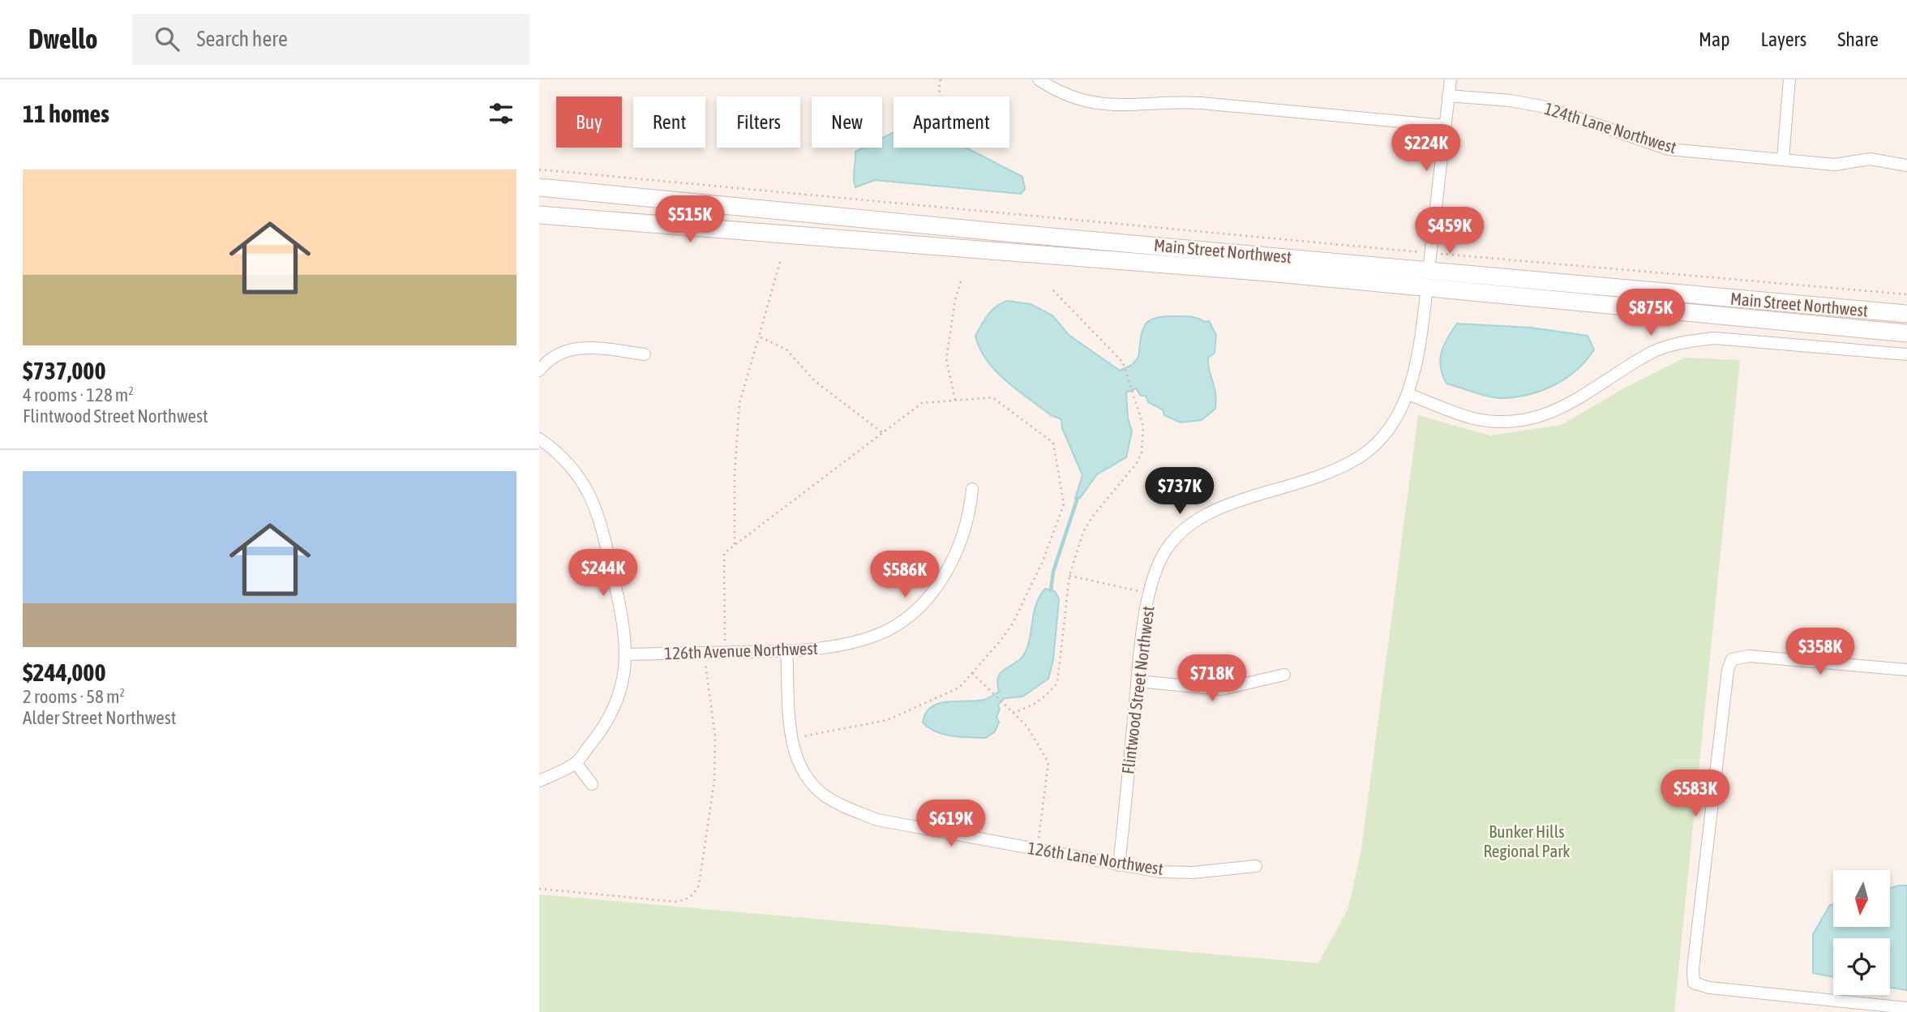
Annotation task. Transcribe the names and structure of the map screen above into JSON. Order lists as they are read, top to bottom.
{
  "streets": {
    "main road": ["Main Street Northwest"],
    "street": [
      "124th Lane Northwest",
      "126th Avenue Northwest",
      "Flintwood Street Northwest",
      "126th Lane Northwest"
    ]
  },
  "crossings": [
    ["124th Lane Northwest", "Flintwood Street Northwest"],
    ["Main Street Northwest", "Flintwood Street Northwest"],
    ["126th Avenue Northwest", "126th Lane Northwest"],
    ["Flintwood Street Northwest", "126th Lane Northwest"]
  ],
  "parks": ["Bunker Hills Regional Park"],
  "north": "bottom",
  "page": {
    "header": "Dwello",
    "search": "Search here",
    "nav": ["Map", "Layers", "Share"],
    "heading": "11 homes",
    "chip": [
      "Buy",
      "Rent",
      "Filters",
      "New",
      "Apartment"
    ],
    "price": [
      "$224K",
      "$515K",
      "$459K",
      "$875K",
      "$737K",
      "$244K",
      "$586K",
      "$358K",
      "$718K",
      "$583K",
      "$619K"
    ],
    "list": [
      {
        "name": "$737,000",
        "note": "4 rooms · 128 m² · Flintwood Street Northwest"
      },
      {
        "name": "$244,000",
        "note": "2 rooms · 58 m² · Alder Street Northwest"
      }
    ]
  }
}
